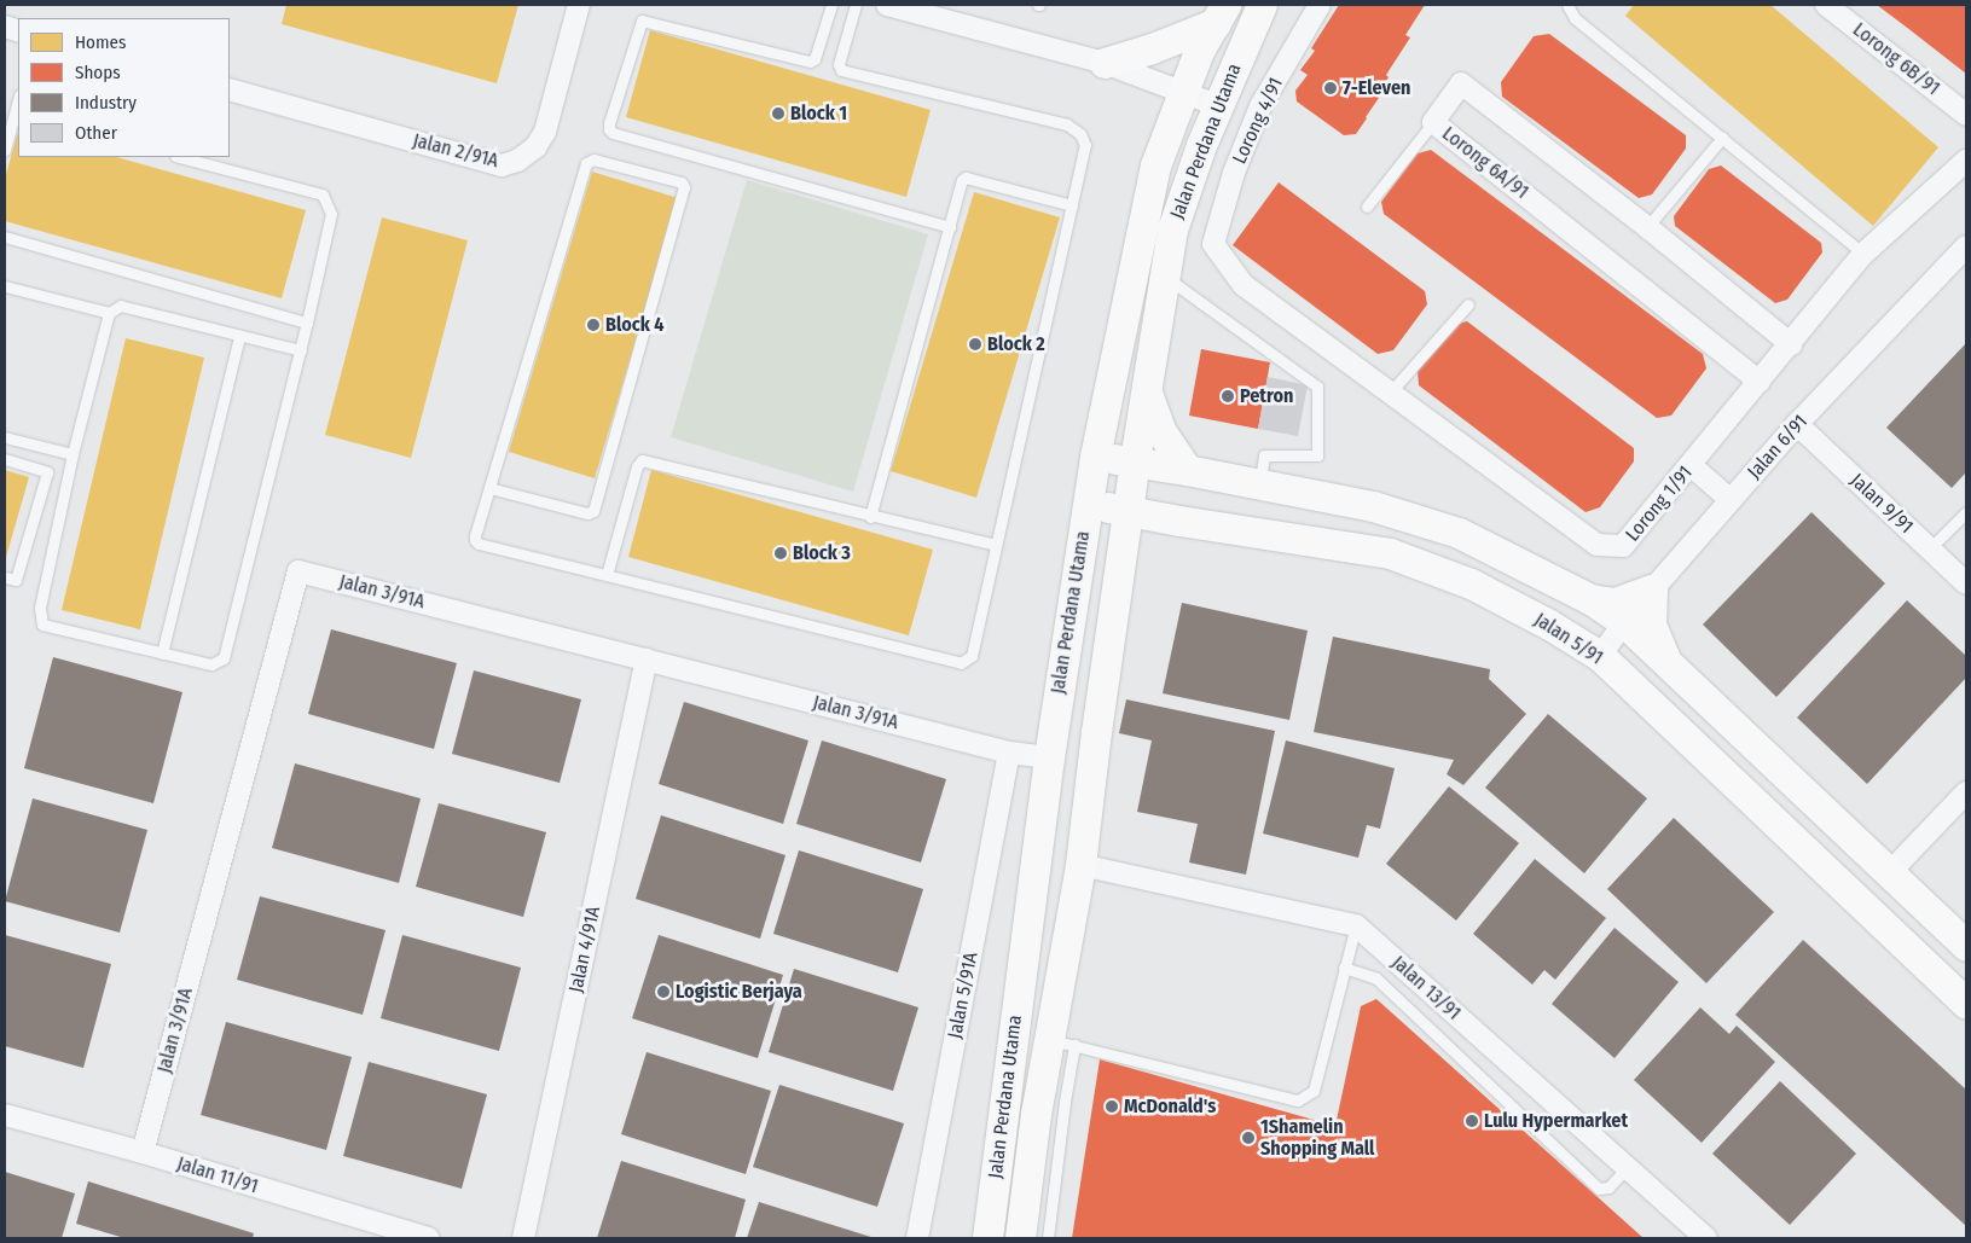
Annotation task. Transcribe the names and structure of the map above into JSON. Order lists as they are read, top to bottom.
{
  "streets": {
    "street": [
      "Lorong 6B/91",
      "Lorong 4/91",
      "Jalan Perdana Utama",
      "Jalan 2/91A",
      "Lorong 6A/91",
      "Jalan 6/91",
      "Lorong 1/91",
      "Jalan 9/91",
      "Jalan 3/91A",
      "Jalan 5/91",
      "Jalan 4/91A",
      "Jalan 13/91",
      "Jalan 5/91A",
      "Jalan 11/91"
    ]
  },
  "crossings": [
    ["Lorong 4/91", "Lorong 1/91"],
    ["Jalan Perdana Utama", "Jalan 3/91A"],
    ["Jalan Perdana Utama", "Jalan 5/91"],
    ["Jalan Perdana Utama", "Jalan 13/91"],
    ["Lorong 6A/91", "Lorong 1/91"],
    ["Jalan 6/91", "Jalan 9/91"],
    ["Jalan 6/91", "Jalan 5/91"],
    ["Jalan 3/91A", "Jalan 4/91A"],
    ["Jalan 3/91A", "Jalan 5/91A"],
    ["Jalan 3/91A", "Jalan 11/91"]
  ],
  "places": [
    "7-Eleven",
    "Block 1",
    "Block 4",
    "Block 2",
    "Petron",
    "Block 3",
    "Logistic Berjaya",
    "McDonald's",
    "Lulu Hypermarket",
    "1Shamelin Shopping Mall"
  ],
  "legend": [
    "Homes",
    "Shops",
    "Industry",
    "Other"
  ]
}
